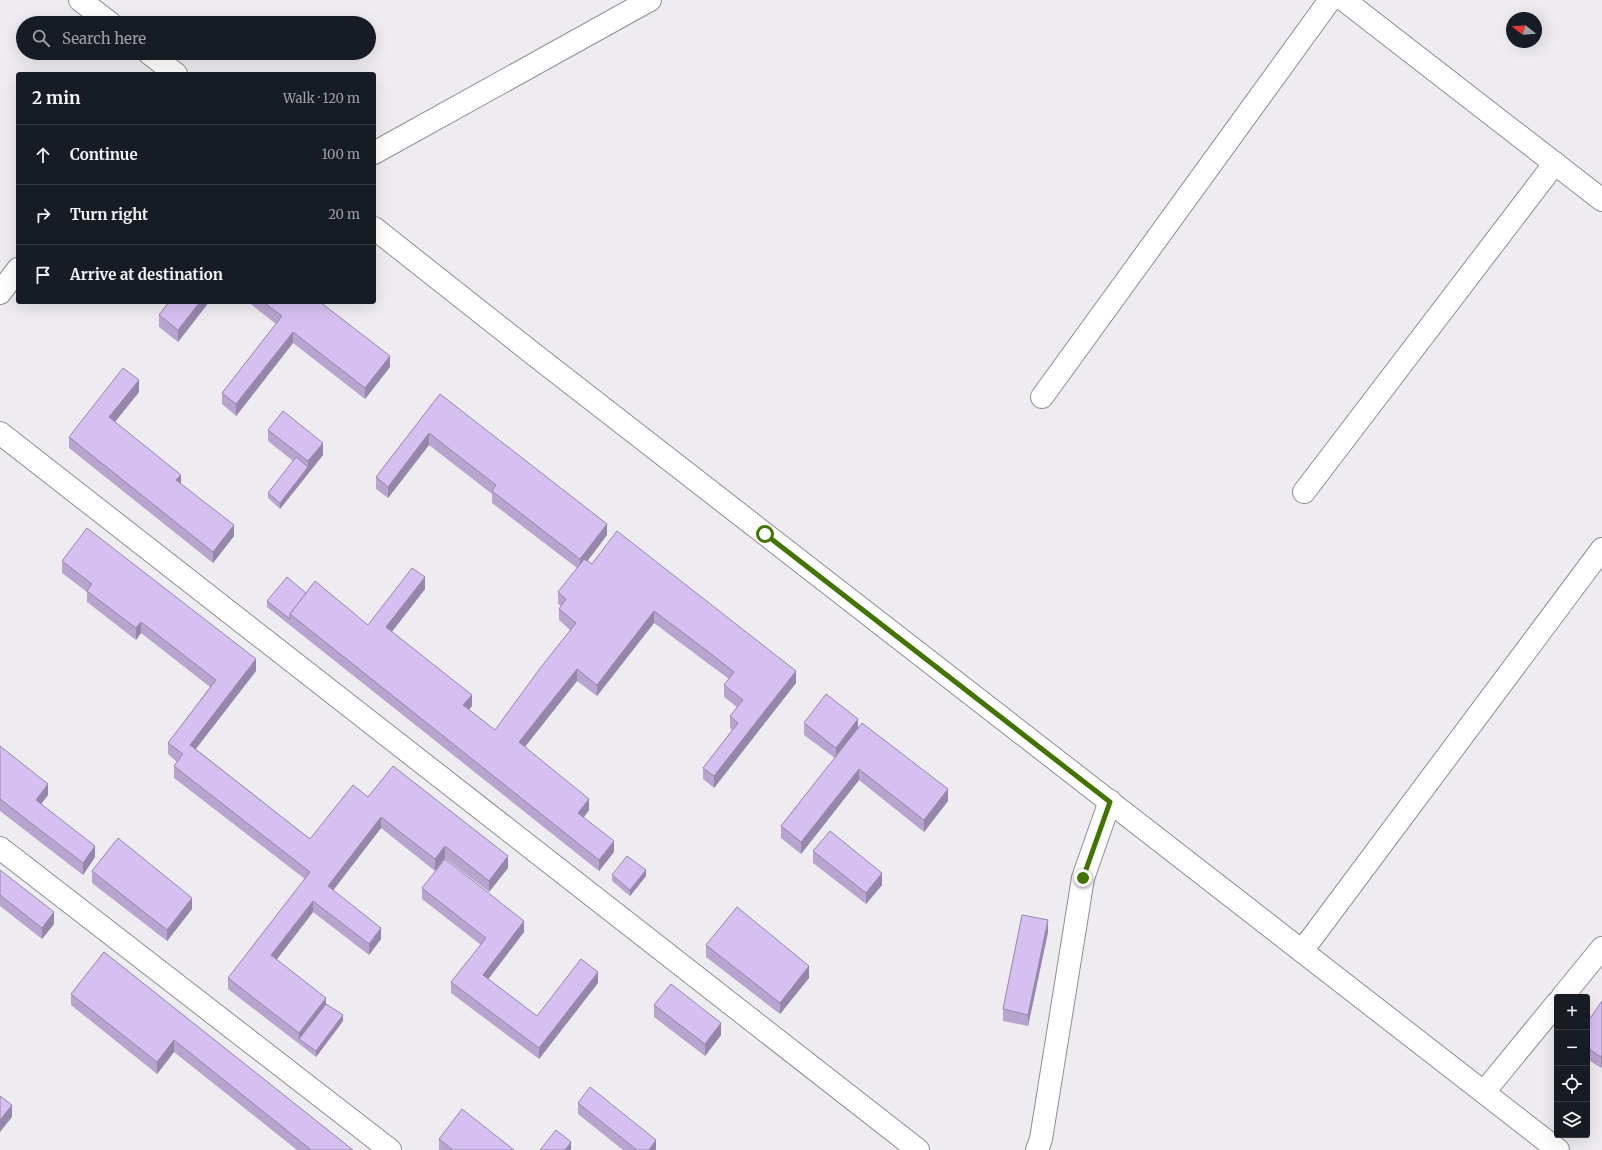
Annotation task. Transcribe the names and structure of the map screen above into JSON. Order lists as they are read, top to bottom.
{
  "north": "left",
  "page": {
    "search": "Search here",
    "heading": ["2 min", "Walk · 120 m"],
    "list": [
      ["Continue", "100 m"],
      ["Turn right", "20 m"],
      "Arrive at destination"
    ],
    "map_buttons": ["+", "−"]
  }
}
